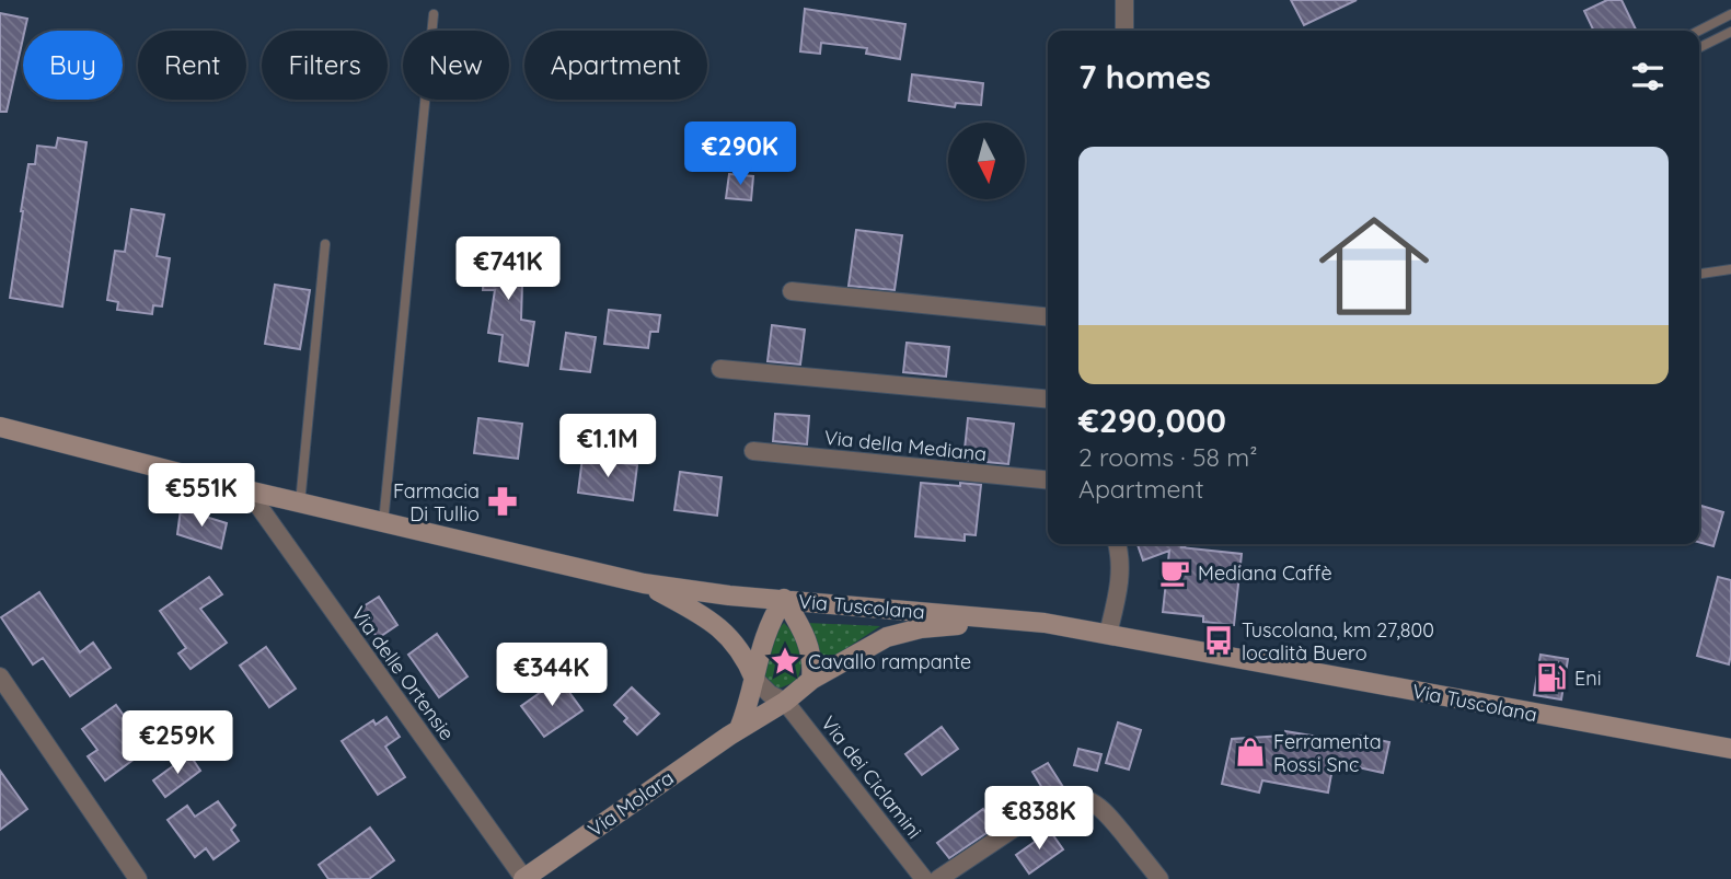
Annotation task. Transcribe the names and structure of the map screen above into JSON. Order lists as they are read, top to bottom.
{
  "streets": {
    "main road": ["Via Tuscolana", "Via Molara"],
    "street": ["Via della Mediana", "Via delle Ortensie", "Via dei Ciclamini"]
  },
  "crossings": [
    ["Via Tuscolana", "Via delle Ortensie"],
    ["Via Tuscolana", "Via Molara"],
    ["Via delle Ortensie", "Via Molara"],
    ["Via dei Ciclamini", "Via Molara"]
  ],
  "places": {
    "pharmacy": ["Farmacia Di Tullio"],
    "cafe": ["Mediana Caffè"],
    "bus stop": ["Tuscolana, km 27,800 località Buero"],
    "place": ["Cavallo rampante"],
    "fuel station": ["Eni"],
    "shop": ["Ferramenta Rossi Snc"]
  },
  "north": "bottom",
  "page": {
    "chip": [
      "Buy",
      "Rent",
      "Filters",
      "New",
      "Apartment"
    ],
    "heading": "7 homes",
    "price": [
      "€290K",
      "€741K",
      "€1.1M",
      "€551K",
      "€344K",
      "€259K",
      "€838K"
    ],
    "list": [
      {
        "name": "€290,000",
        "note": "2 rooms · 58 m² · Apartment"
      }
    ]
  }
}
